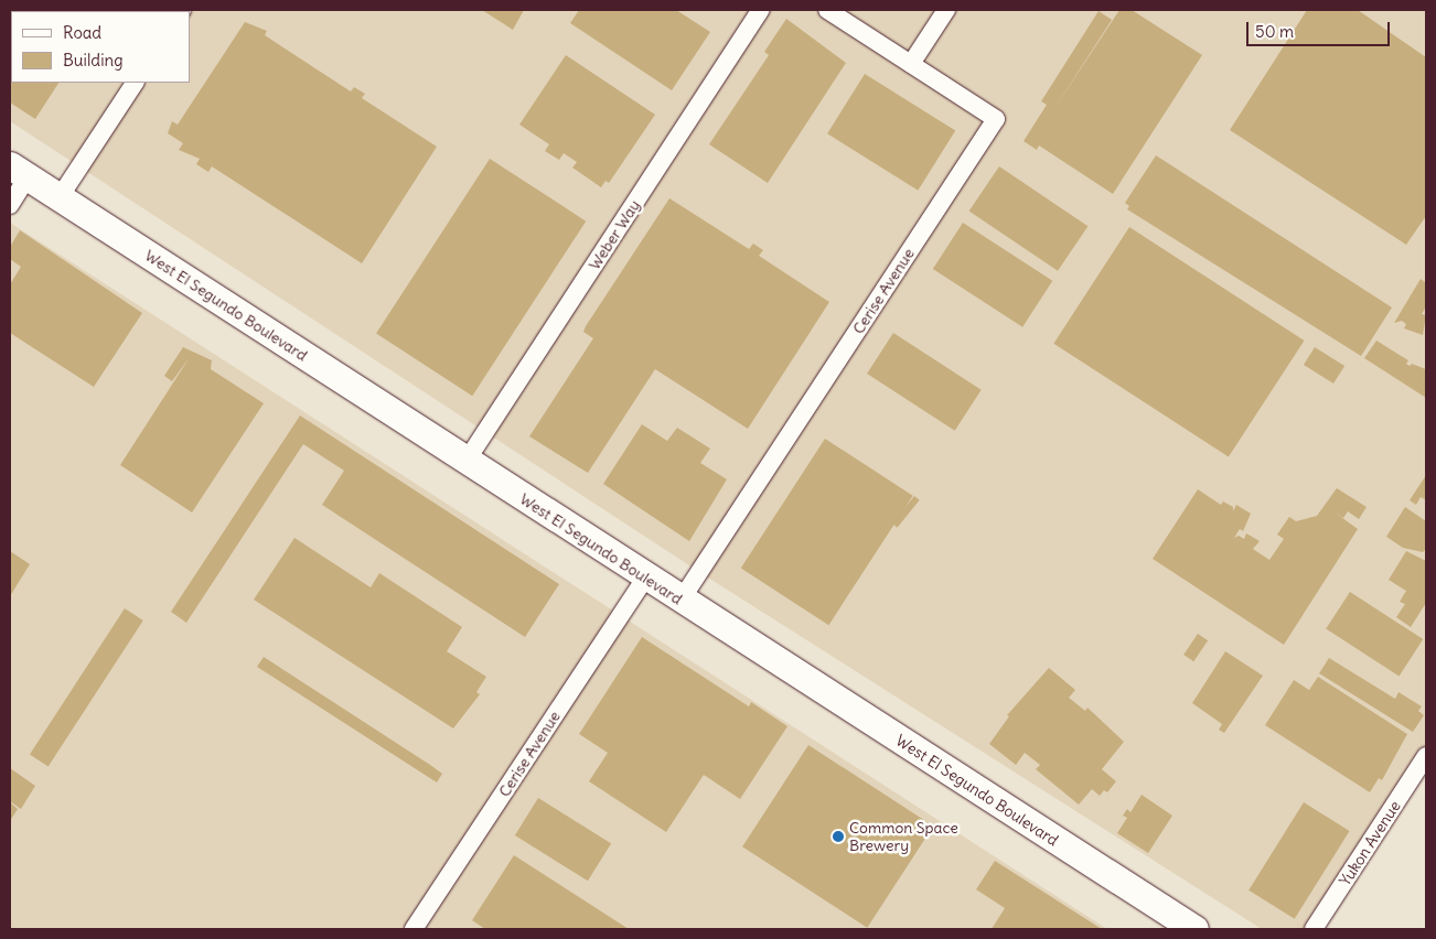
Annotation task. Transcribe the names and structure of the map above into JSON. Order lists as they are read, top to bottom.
{
  "streets": {
    "main road": ["West El Segundo Boulevard"],
    "street": ["Weber Way", "Cerise Avenue", "Yukon Avenue"]
  },
  "crossings": [
    ["Weber Way", "West El Segundo Boulevard"],
    ["Cerise Avenue", "West El Segundo Boulevard"]
  ],
  "places": ["Common Space Brewery"],
  "legend": ["Road", "Building"],
  "scale_bar": "50 m"
}
